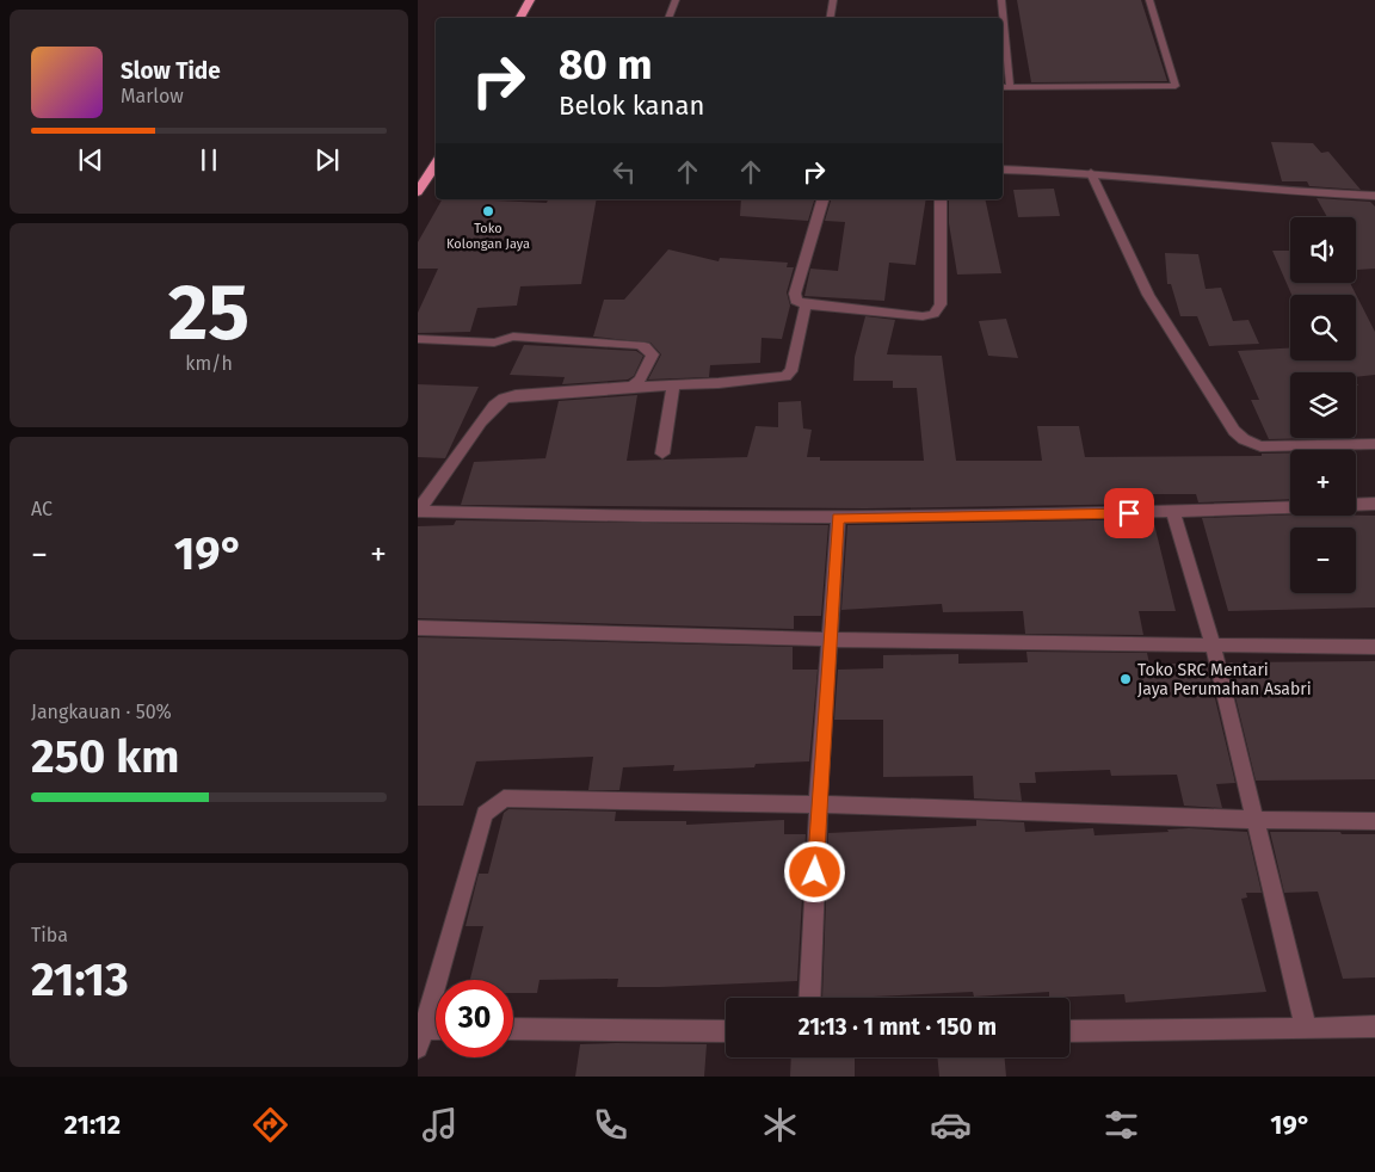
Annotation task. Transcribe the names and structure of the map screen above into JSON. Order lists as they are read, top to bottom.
{
  "places": ["Toko Kolongan Jaya", "Toko SRC Mentari Jaya Perumahan Asabri"],
  "page": {
    "turn": ["80 m", "Belok kanan"],
    "song": ["Slow Tide", "Marlow"],
    "map_buttons": ["+", "−"],
    "tile": [
      ["25", "km/h"],
      "AC",
      ["Jangkauan · 50%", "250 km"],
      ["Tiba", "21:13"]
    ],
    "heat": ["−", "19°", "+"],
    "limit": "30",
    "trip": "21:13 · 1 mnt · 150 m",
    "tabs": ["21:12", "19°"]
  }
}
